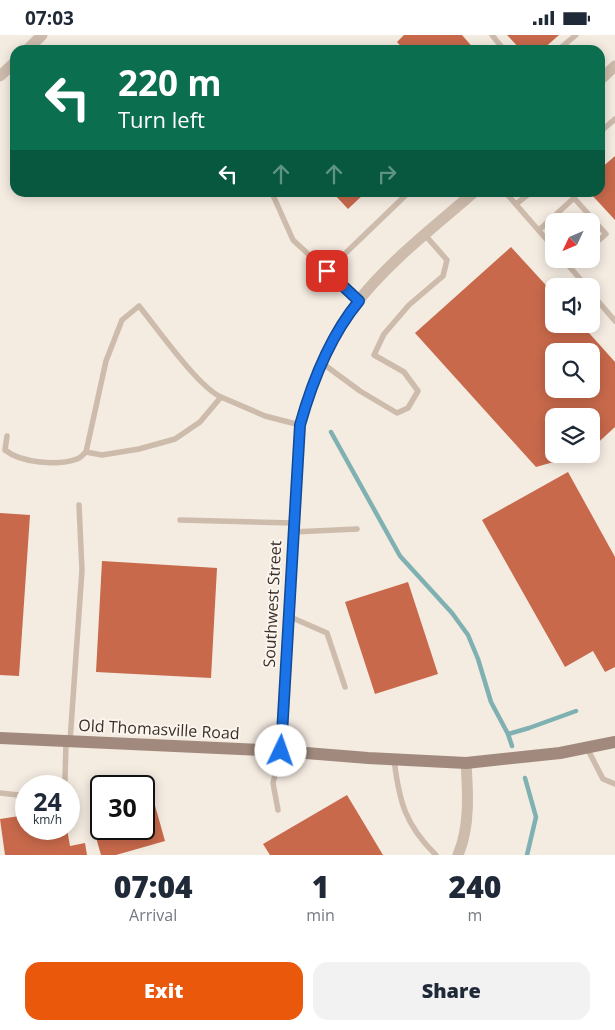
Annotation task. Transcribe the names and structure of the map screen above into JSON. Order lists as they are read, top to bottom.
{
  "streets": {
    "street": ["Southwest Street", "Old Thomasville Road"]
  },
  "crossings": [
    ["Southwest Street", "Old Thomasville Road"]
  ],
  "north": "bottom left",
  "page": {
    "status": "07:03",
    "turn": ["220 m", "Turn left"],
    "speed": "24 km/h",
    "limit": "30",
    "eta": [
      "07:04",
      "Arrival",
      "1",
      "min",
      "240",
      "m"
    ],
    "buttons": ["Exit", "Share"]
  }
}
